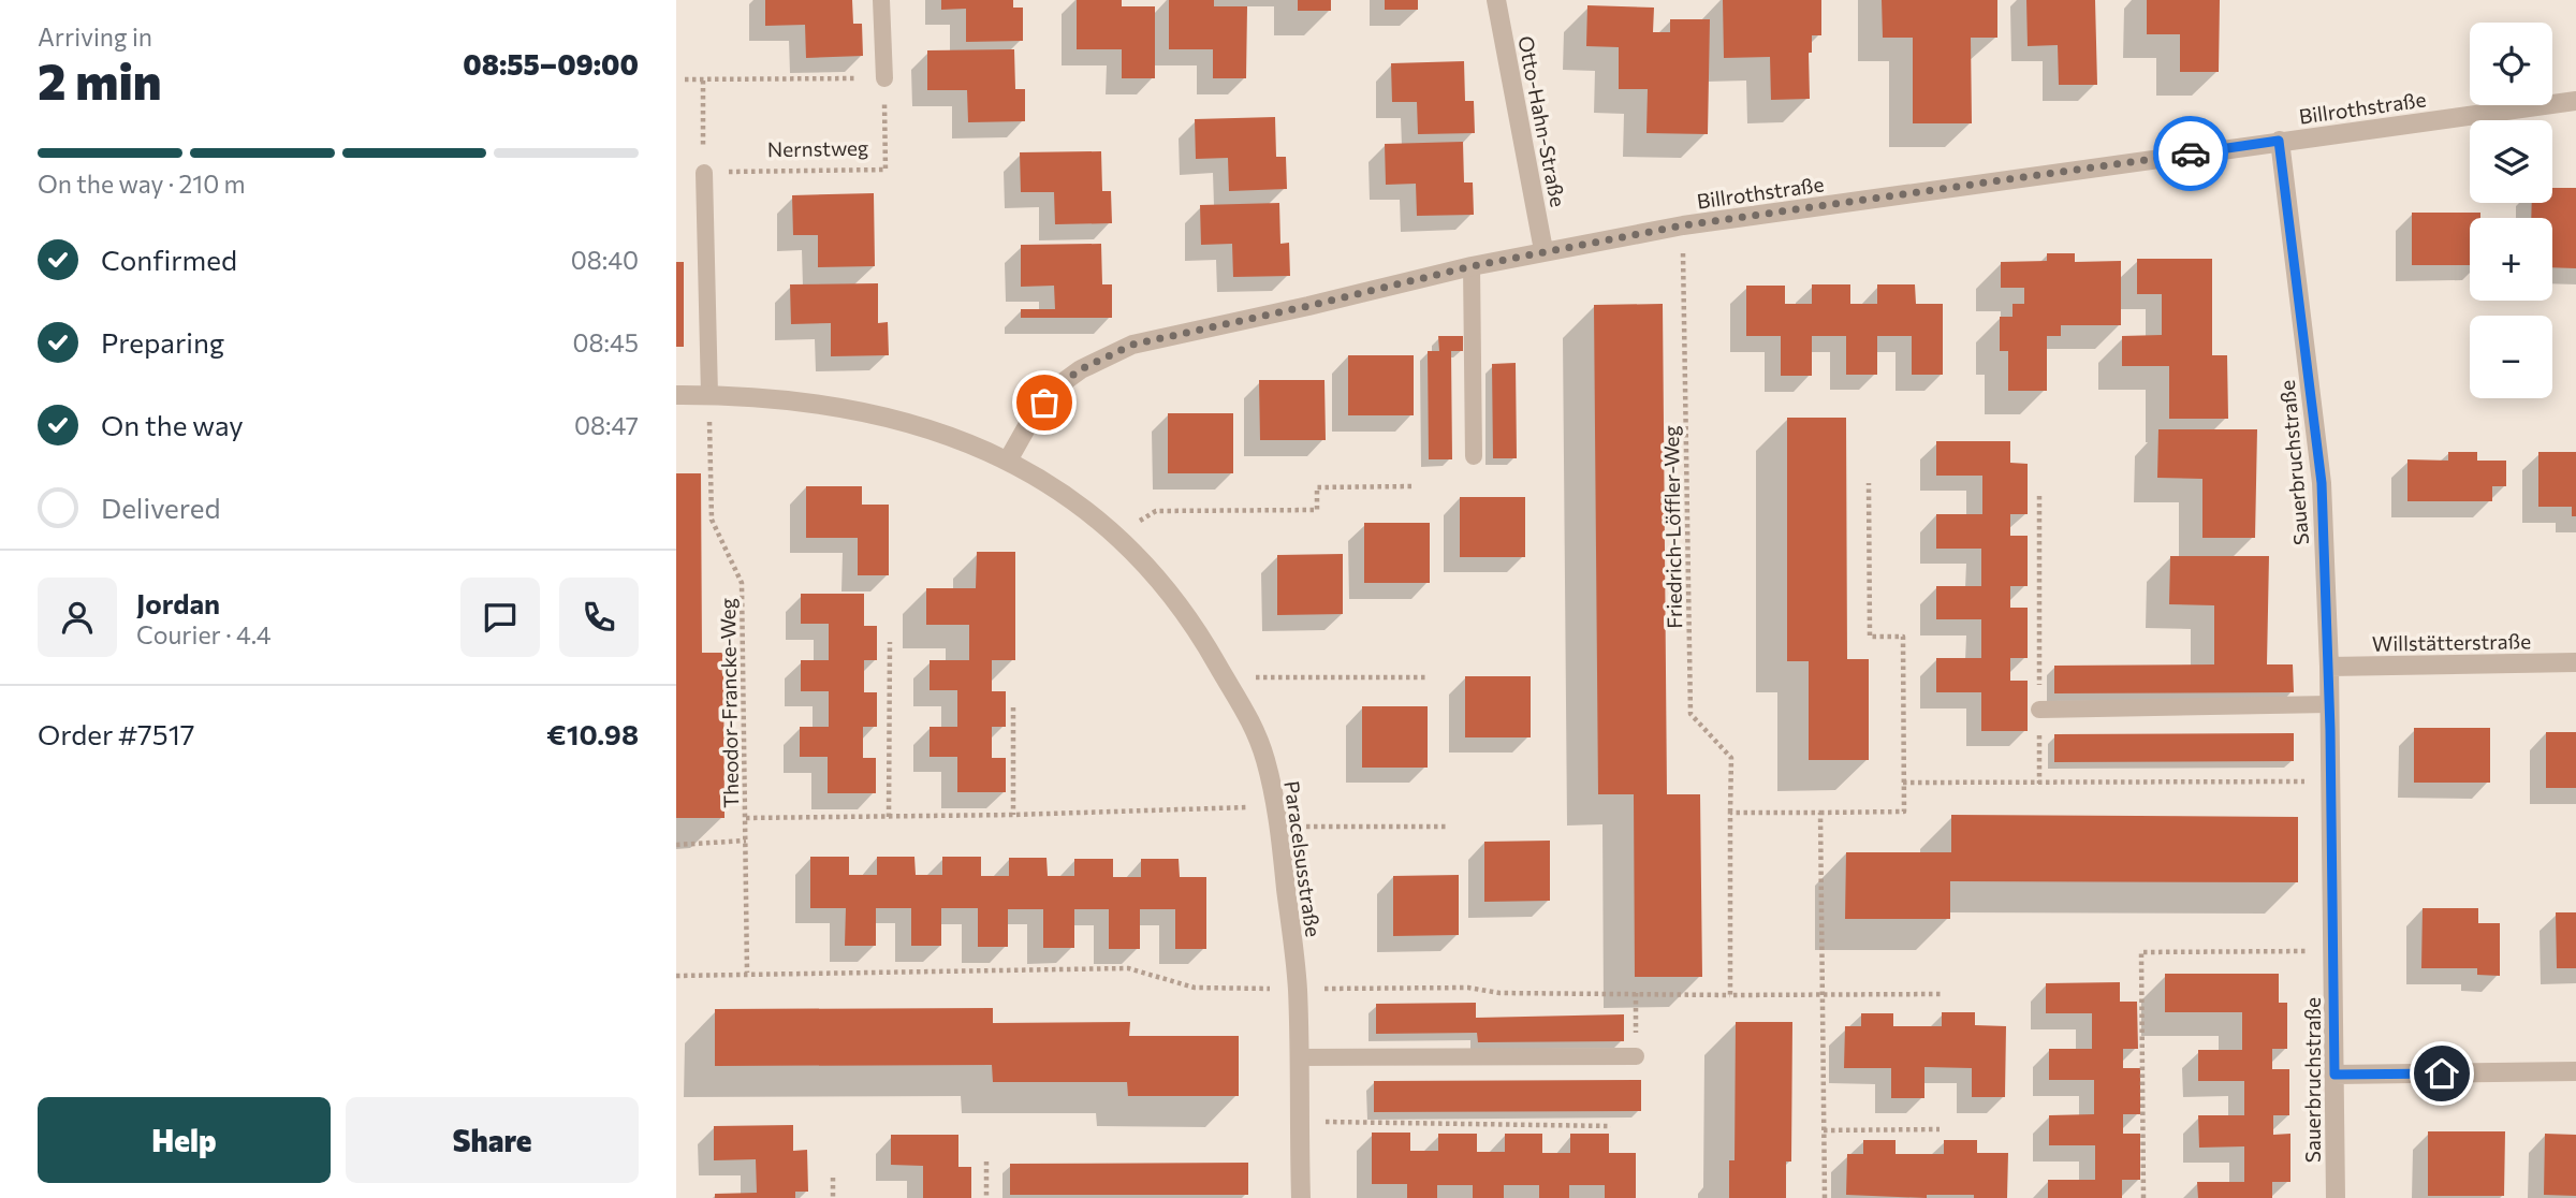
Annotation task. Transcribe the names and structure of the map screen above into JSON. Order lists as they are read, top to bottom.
{
  "streets": {
    "street": [
      "Billrothstraße",
      "Otto-Hahn-Straße",
      "Sauerbruchstraße",
      "Willstätterstraße",
      "Paracelsusstraße"
    ],
    "path": ["Nernstweg", "Friedrich-Löffler-Weg", "Theodor-Francke-Weg"]
  },
  "crossings": [
    ["Billrothstraße", "Otto-Hahn-Straße"],
    ["Billrothstraße", "Sauerbruchstraße"],
    ["Billrothstraße", "Friedrich-Löffler-Weg"],
    ["Billrothstraße", "Paracelsusstraße"],
    ["Sauerbruchstraße", "Willstätterstraße"],
    ["Theodor-Francke-Weg", "Paracelsusstraße"]
  ],
  "page": {
    "heading": ["2 min", "Arriving in", "08:55–09:00"],
    "panel": [
      "Jordan",
      "Courier · 4.4",
      "Order #7517",
      "€10.98"
    ],
    "map_buttons": ["+", "−"],
    "bar": "On the way · 210 m",
    "list": [
      ["Confirmed", "08:40"],
      ["Preparing", "08:45"],
      ["On the way", "08:47"],
      "Delivered"
    ],
    "buttons": ["Help", "Share"]
  }
}
